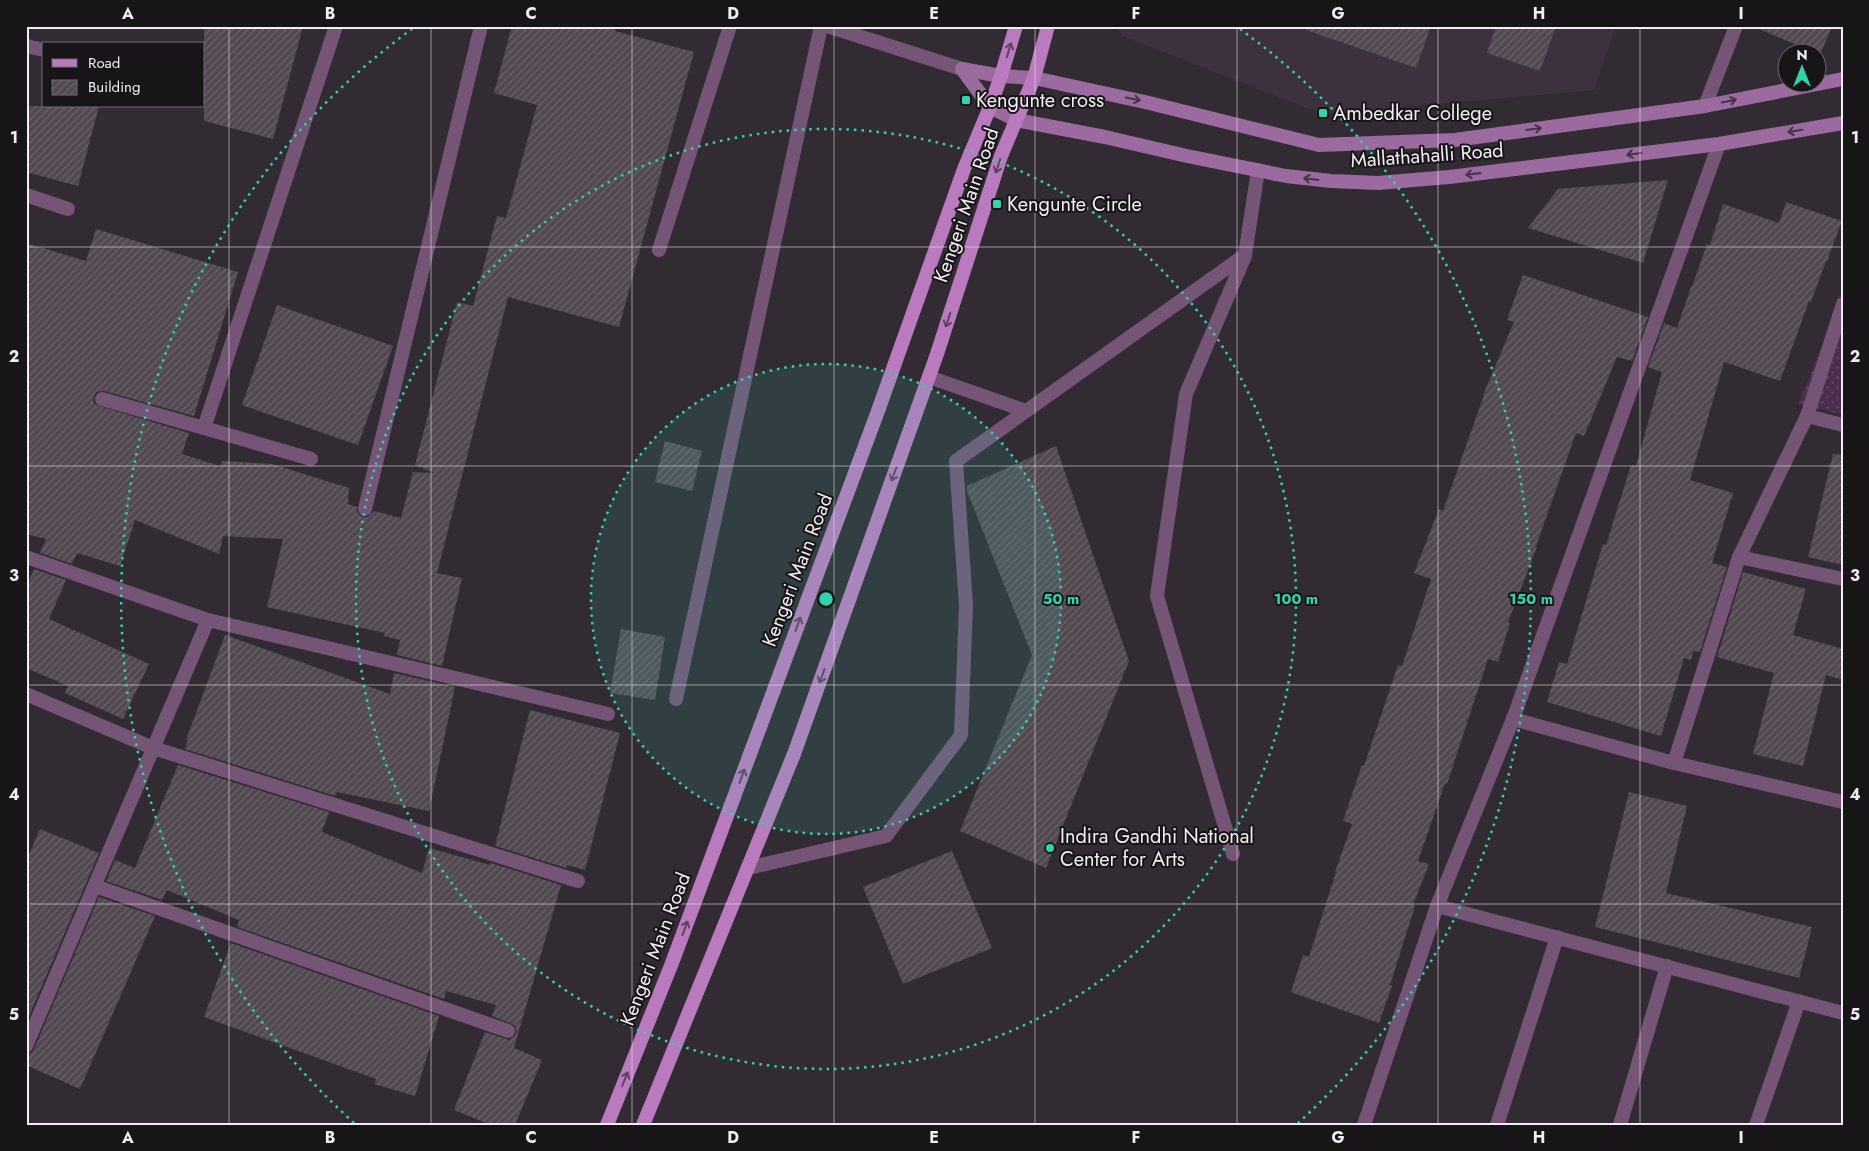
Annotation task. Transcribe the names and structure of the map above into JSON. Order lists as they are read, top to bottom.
{
  "streets": {
    "main road": ["Mallathahalli Road", "Kengeri Main Road"]
  },
  "crossings": [
    ["Mallathahalli Road", "Kengeri Main Road"]
  ],
  "places": {
    "transit": ["Kengunte cross", "Ambedkar College", "Kengunte Circle"],
    "other": ["Indira Gandhi National Center for Arts"]
  },
  "legend": ["Road", "Building"],
  "north": "top",
  "grid": {
    "columns": [
      "A",
      "B",
      "C",
      "D",
      "E",
      "F",
      "G",
      "H",
      "I"
    ],
    "rows": [
      "1",
      "2",
      "3",
      "4",
      "5"
    ]
  },
  "rings": ["50 m", "100 m", "150 m"]
}
